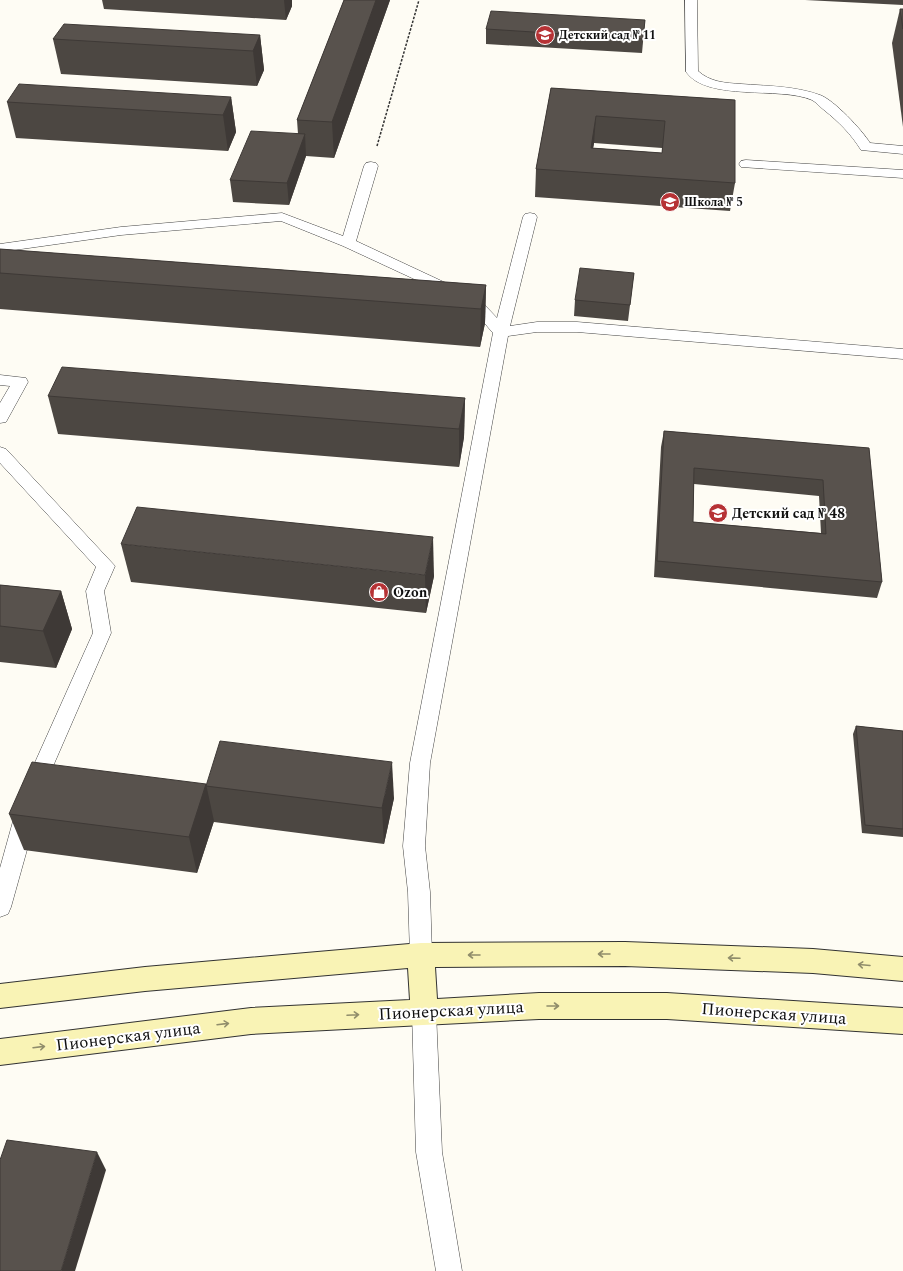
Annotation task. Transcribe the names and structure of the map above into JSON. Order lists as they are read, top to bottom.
{
  "streets": {
    "main road": ["Пионерская улица"]
  },
  "places": {
    "school or university": ["Детский сад № 11", "Школа № 5", "Детский сад № 48"],
    "shop": ["Ozon"]
  }
}
